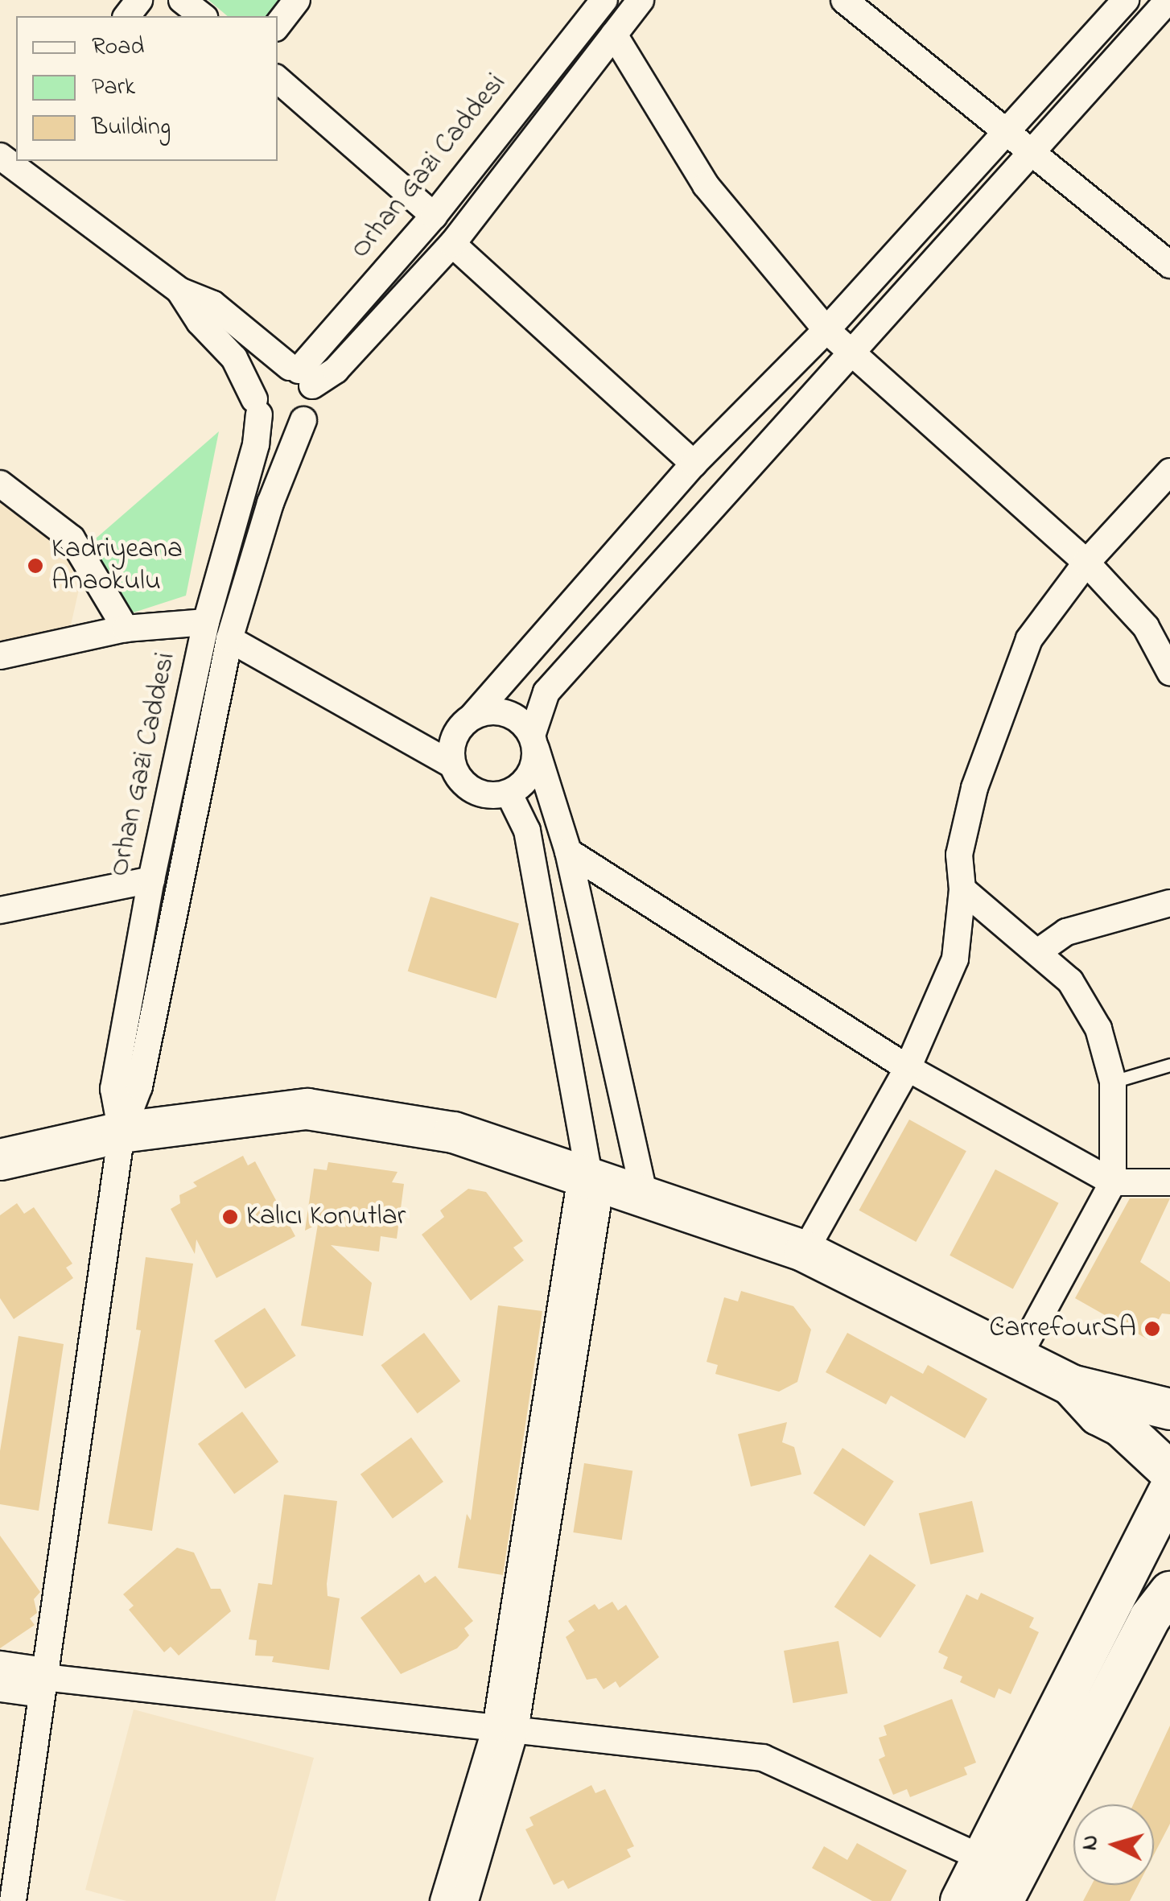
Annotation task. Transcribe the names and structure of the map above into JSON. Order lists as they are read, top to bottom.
{
  "streets": {
    "street": ["Orhan Gazi Caddesi"]
  },
  "places": ["Kadriyeana Anaokulu", "Kalıcı Konutlar", "CarrefourSA"],
  "legend": ["Road", "Park", "Building"],
  "north": "left"
}
